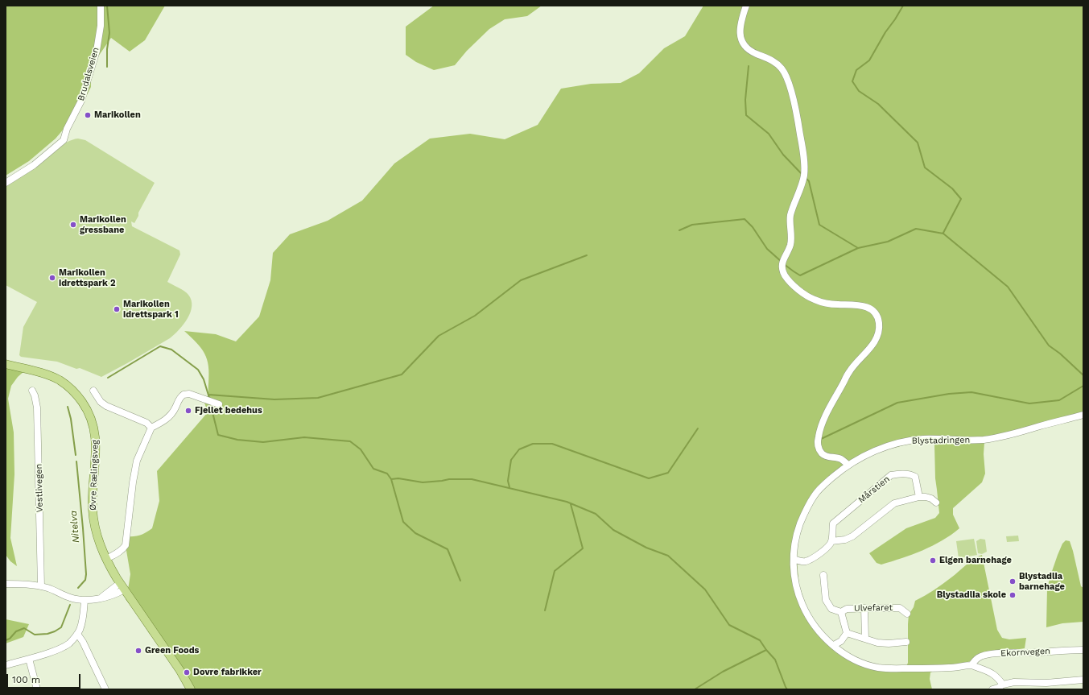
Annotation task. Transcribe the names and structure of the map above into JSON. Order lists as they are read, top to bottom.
{
  "streets": {
    "main road": ["Øvre Rælingsveg"],
    "street": [
      "Brudalsveien",
      "Blystadringen",
      "Vestlivegen",
      "Mårstien",
      "Ulvefaret",
      "Ekornvegen"
    ]
  },
  "crossings": [
    ["Blystadringen", "Ekornvegen"]
  ],
  "water": ["Nitelva"],
  "places": [
    "Marikollen",
    "Marikollen gressbane",
    "Marikollen idrettspark 2",
    "Marikollen idrettspark 1",
    "Fjellet bedehus",
    "Elgen barnehage",
    "Blystadlia barnehage",
    "Blystadlia skole",
    "Green Foods",
    "Dovre fabrikker"
  ],
  "scale_bar": "100 m"
}
